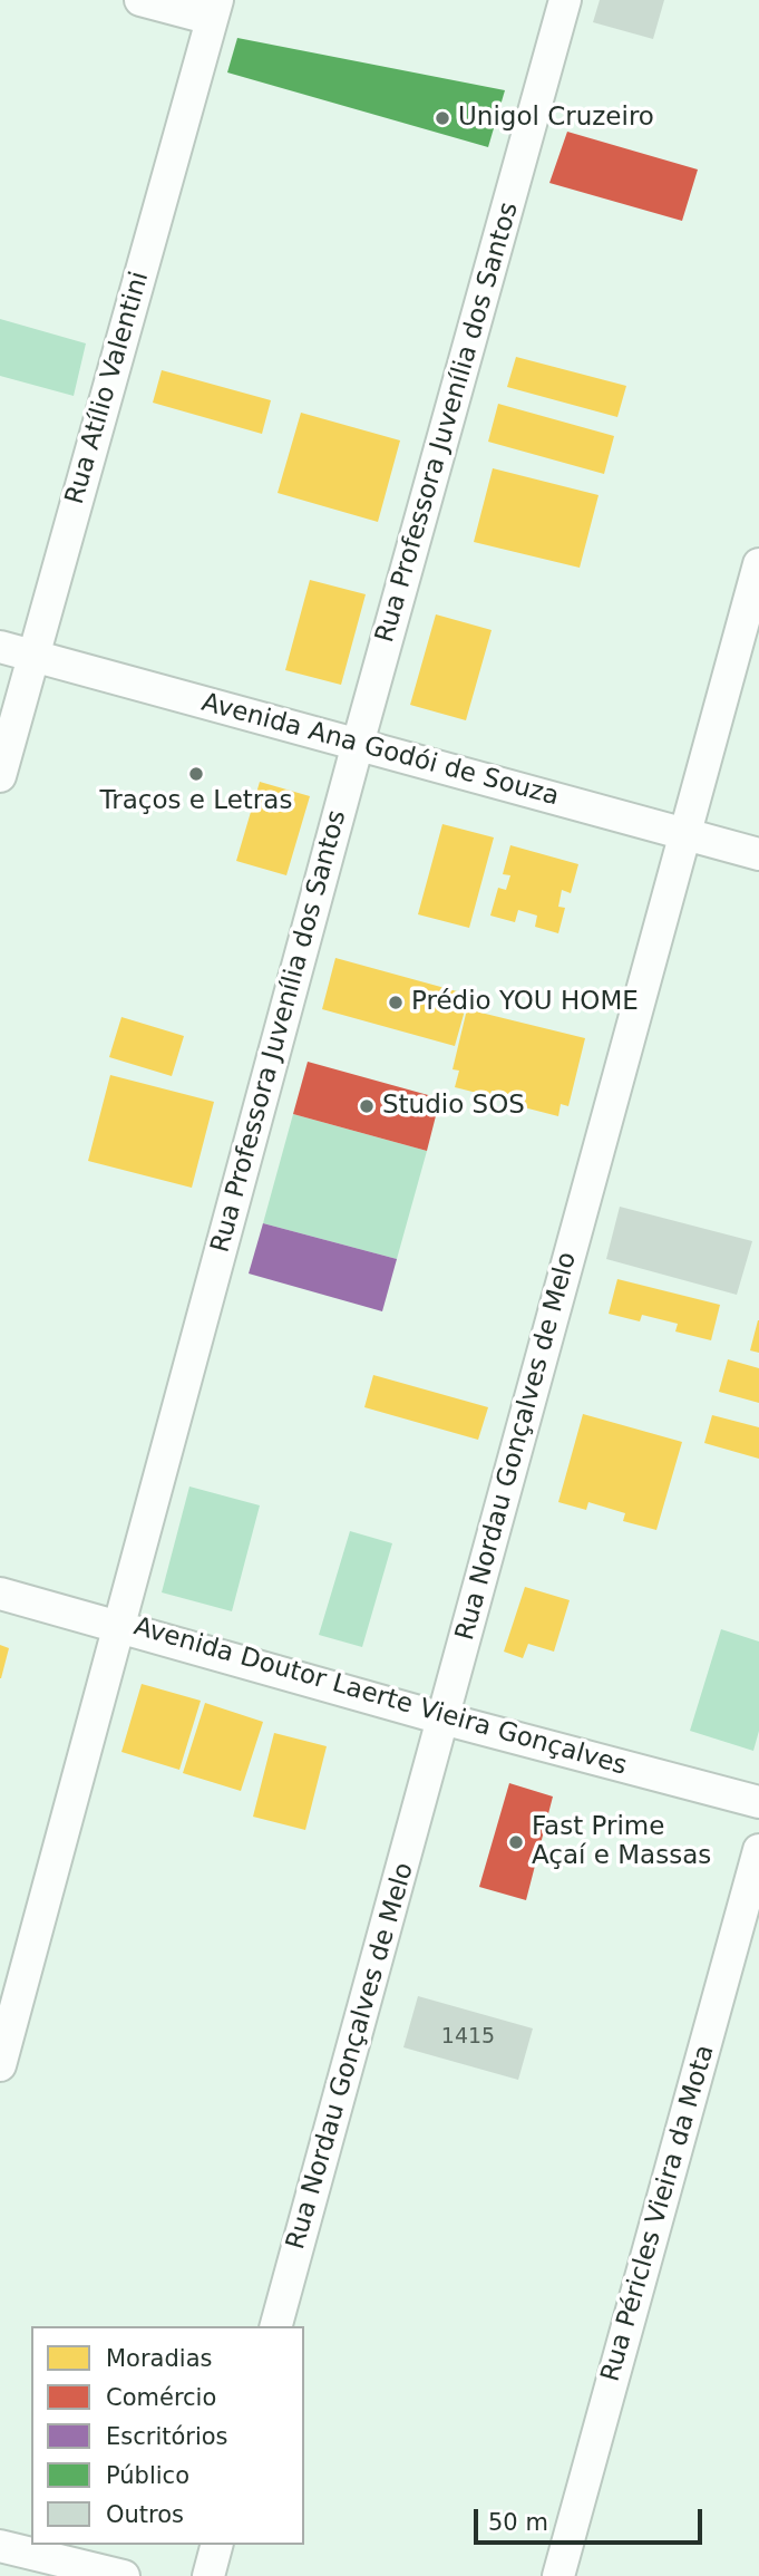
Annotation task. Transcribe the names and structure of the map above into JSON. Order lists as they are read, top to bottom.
{
  "streets": {
    "street": [
      "Rua Atílio Valentini",
      "Rua Professora Juvenília dos Santos",
      "Avenida Ana Godói de Souza",
      "Rua Nordau Gonçalves de Melo",
      "Avenida Doutor Laerte Vieira Gonçalves",
      "Rua Péricles Vieira da Mota"
    ]
  },
  "crossings": [
    ["Rua Atílio Valentini", "Avenida Ana Godói de Souza"],
    ["Rua Professora Juvenília dos Santos", "Avenida Ana Godói de Souza"],
    ["Rua Professora Juvenília dos Santos", "Avenida Doutor Laerte Vieira Gonçalves"],
    ["Avenida Ana Godói de Souza", "Rua Nordau Gonçalves de Melo"],
    ["Rua Nordau Gonçalves de Melo", "Avenida Doutor Laerte Vieira Gonçalves"]
  ],
  "places": [
    "Unigol Cruzeiro",
    "Traços e Letras",
    "Prédio YOU HOME",
    "Studio SOS",
    "Fast Prime Açaí e Massas"
  ],
  "house_numbers": ["1415"],
  "legend": [
    "Moradias",
    "Comércio",
    "Escritórios",
    "Público",
    "Outros"
  ],
  "scale_bar": "50 m"
}
